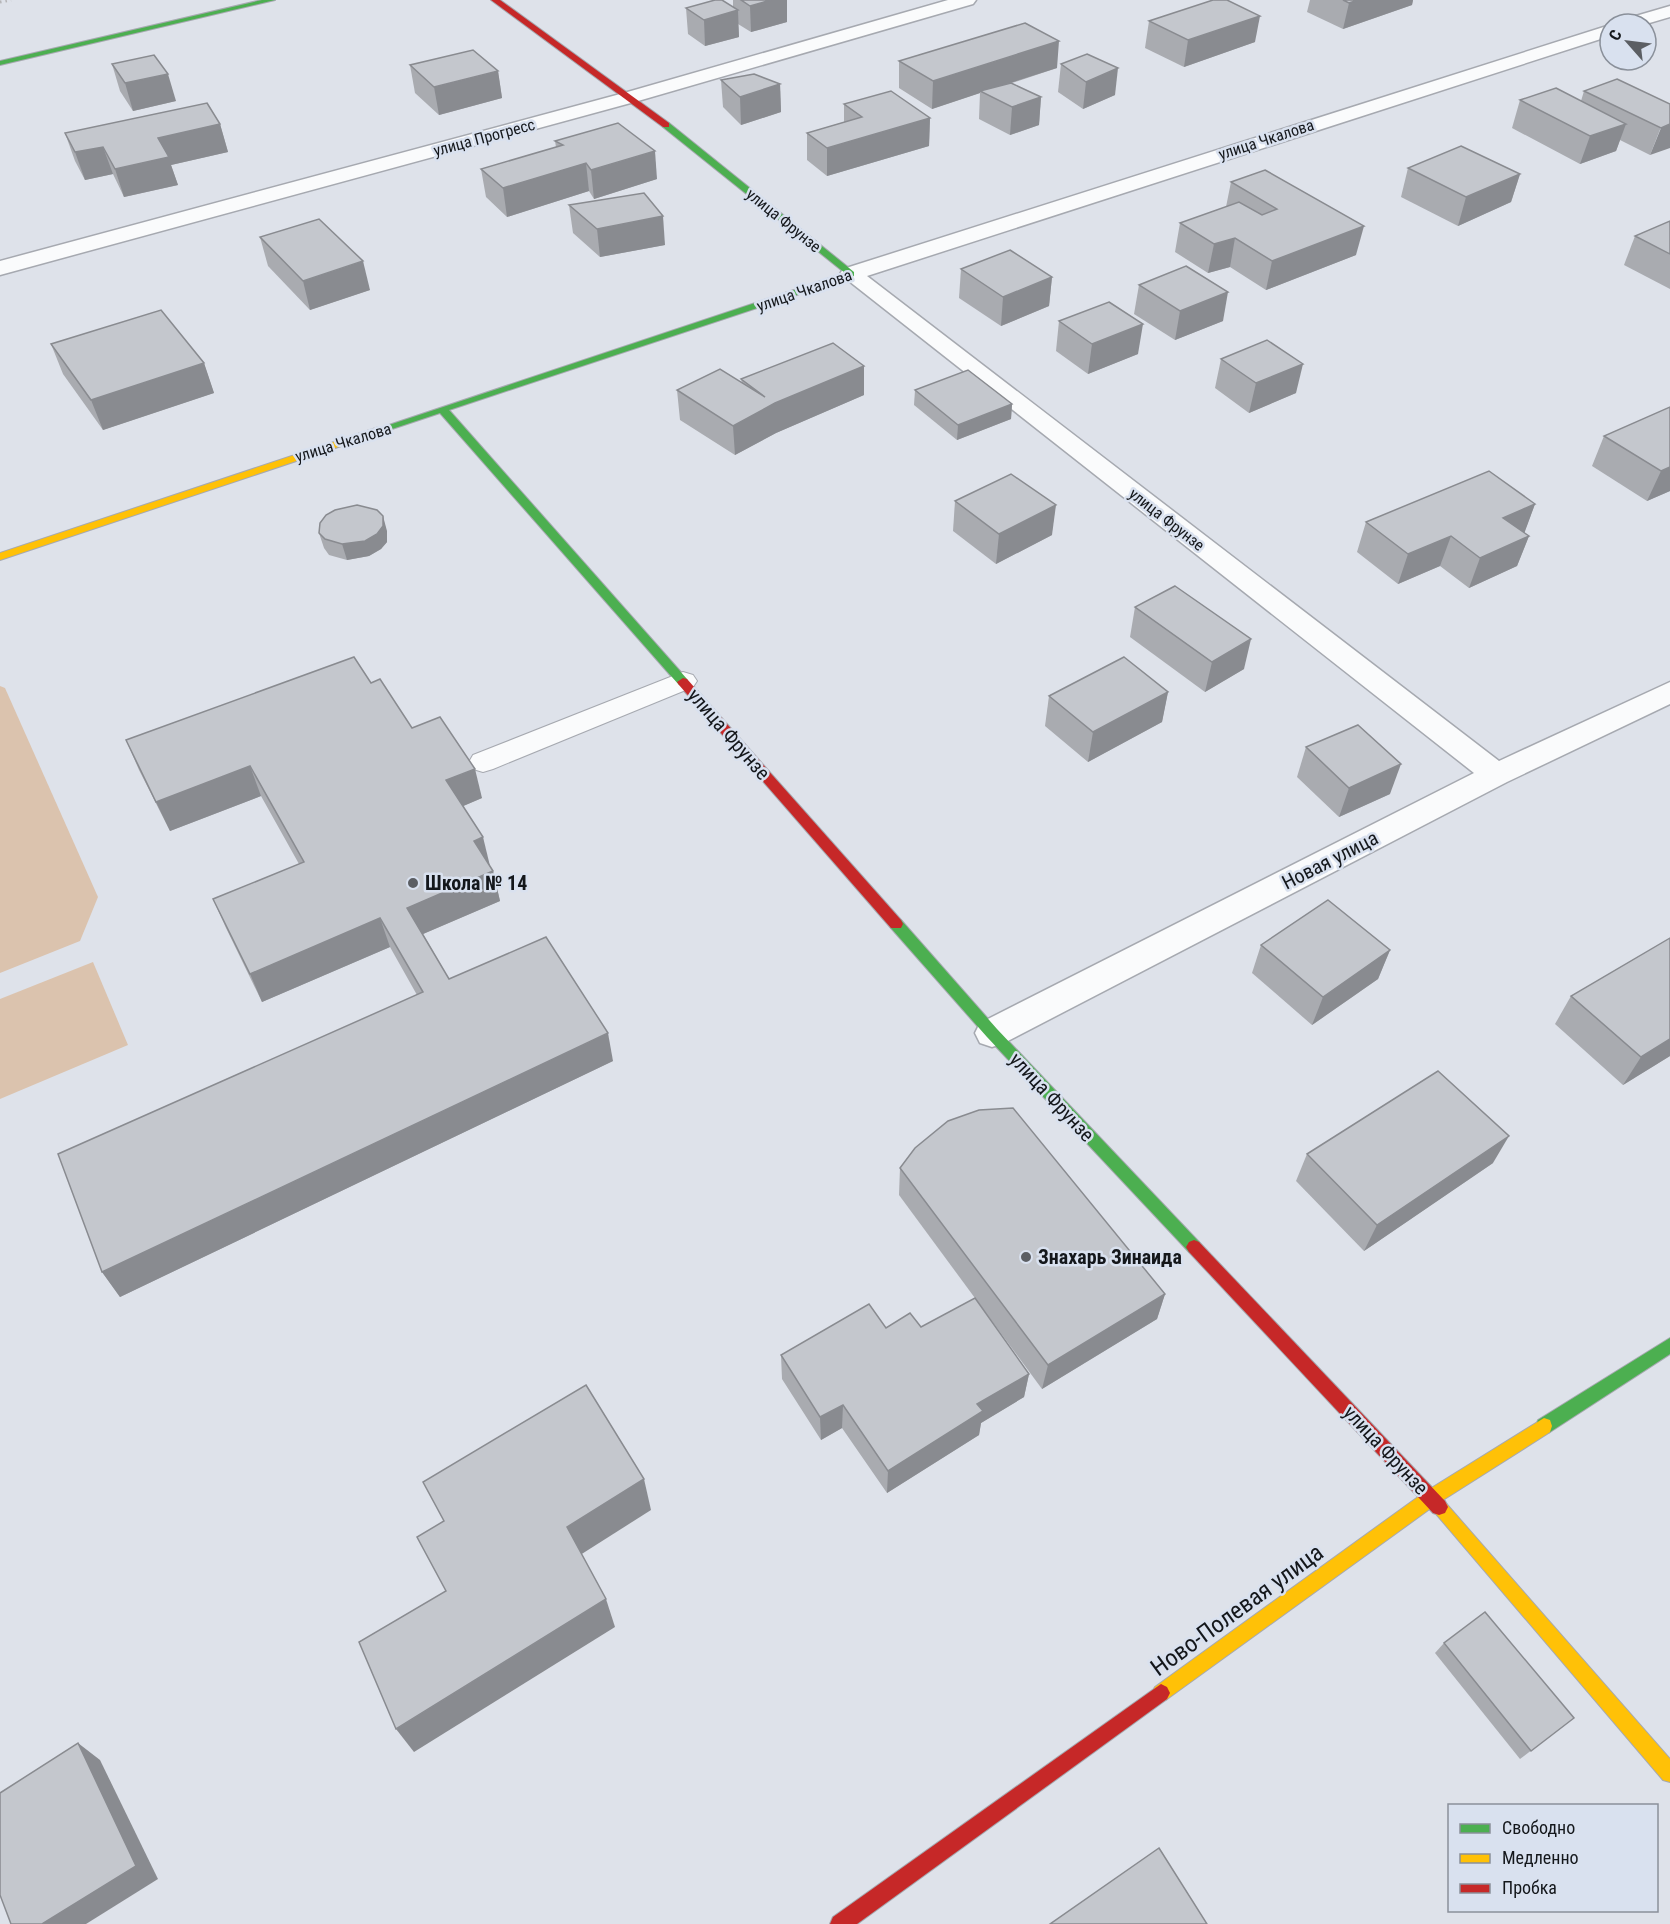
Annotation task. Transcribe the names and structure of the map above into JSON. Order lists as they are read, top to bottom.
{
  "streets": {
    "street": [
      "улица Прогресс",
      "улица Чкалова",
      "улица Фрунзе",
      "Новая улица",
      "Ново-Полевая улица"
    ]
  },
  "crossings": [
    ["улица Прогресс", "улица Фрунзе"],
    ["улица Чкалова", "улица Фрунзе"],
    ["улица Фрунзе", "Новая улица"],
    ["улица Фрунзе", "Ново-Полевая улица"]
  ],
  "places": ["Школа № 14", "Знахарь Зинаида"],
  "legend": ["Свободно", "Медленно", "Пробка"],
  "north": "top left"
}
